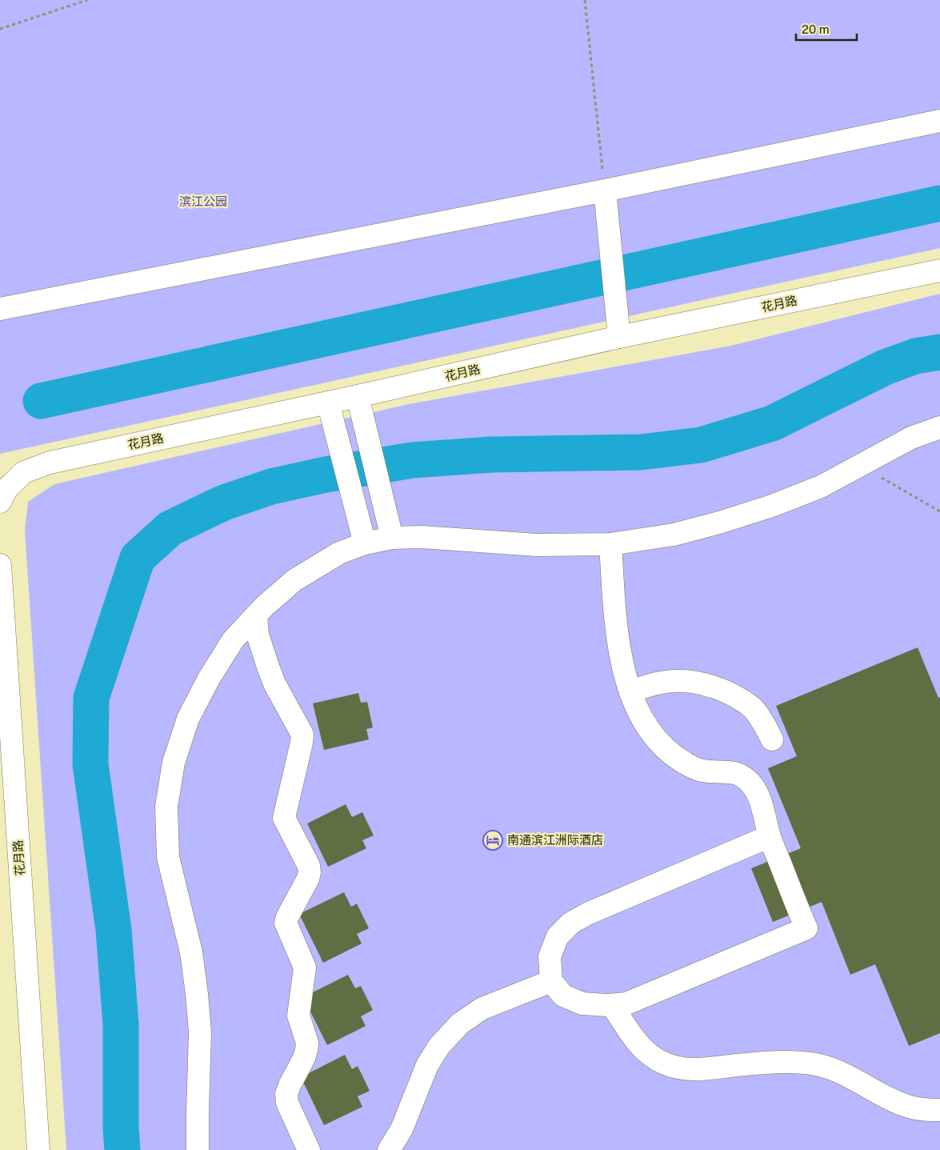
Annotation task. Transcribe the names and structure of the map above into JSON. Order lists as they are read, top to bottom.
{
  "streets": {
    "street": ["花月路"]
  },
  "parks": ["滨江公园"],
  "places": {
    "hotel": ["南通滨江洲际酒店"]
  },
  "scale_bar": "20 m"
}
